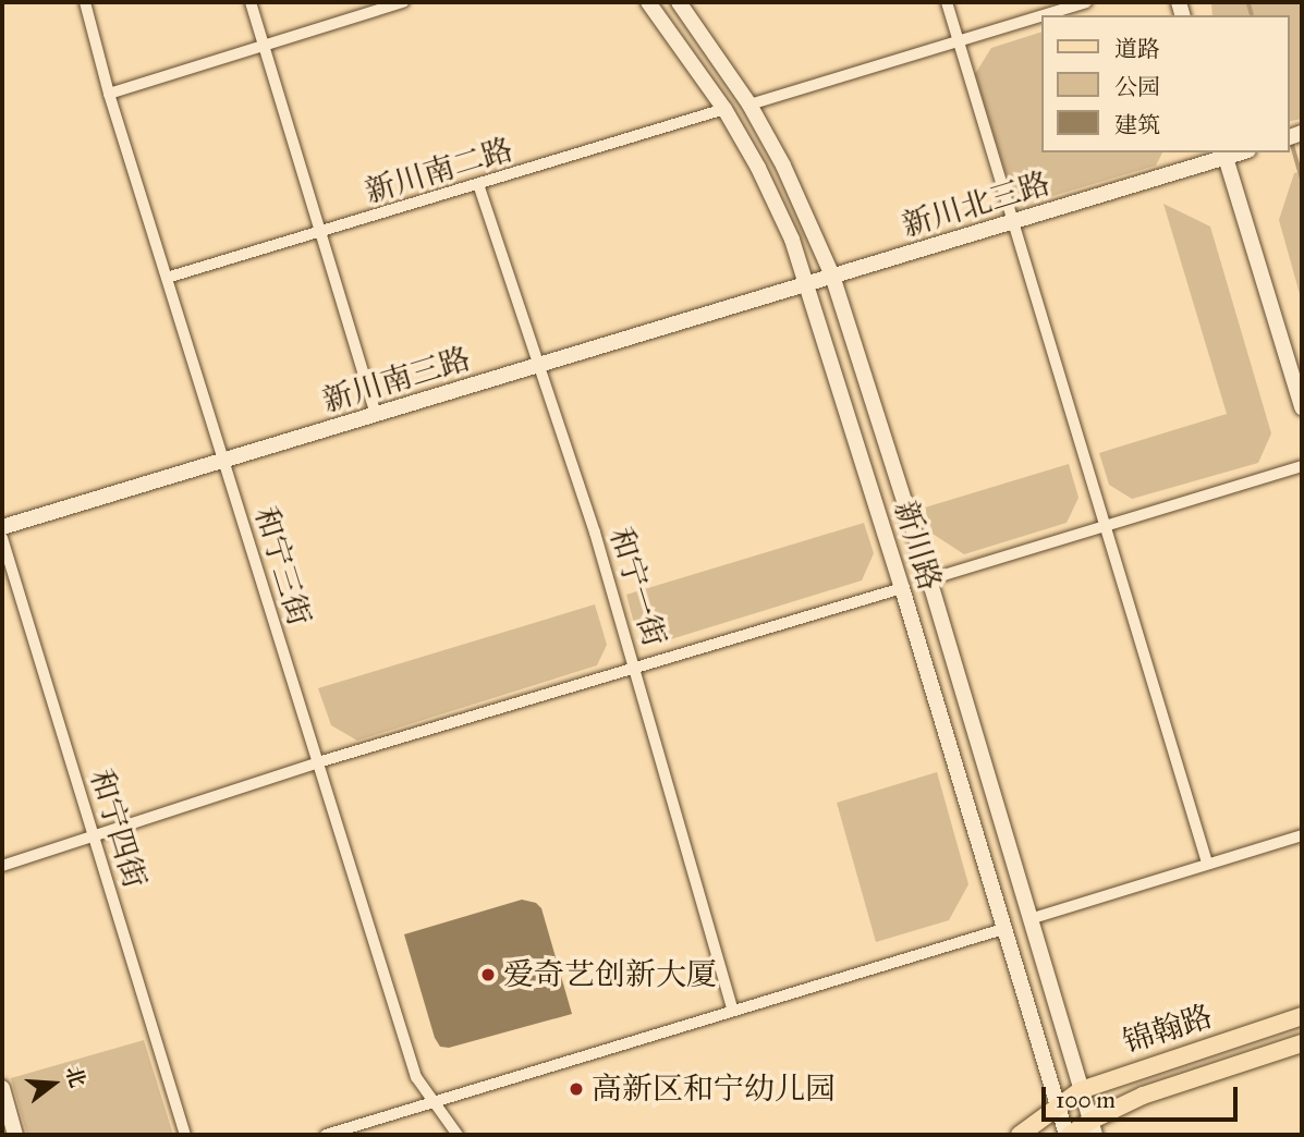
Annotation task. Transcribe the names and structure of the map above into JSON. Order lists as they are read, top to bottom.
{
  "streets": {
    "main road": ["锦翰路"],
    "street": [
      "新川南二路",
      "新川北三路",
      "新川南三路",
      "新川路",
      "和宁三街",
      "和宁一街",
      "和宁四街"
    ]
  },
  "crossings": [
    ["新川南二路", "新川路"],
    ["新川南二路", "和宁三街"],
    ["新川南二路", "和宁一街"],
    ["新川北三路", "新川南三路"],
    ["新川北三路", "新川路"],
    ["新川南三路", "新川路"],
    ["新川南三路", "和宁三街"],
    ["新川南三路", "和宁一街"],
    ["新川路", "锦翰路"]
  ],
  "places": ["爱奇艺创新大厦", "高新区和宁幼儿园"],
  "legend": ["道路", "公园", "建筑"],
  "scale_bar": "100 m",
  "north": "right"
}
